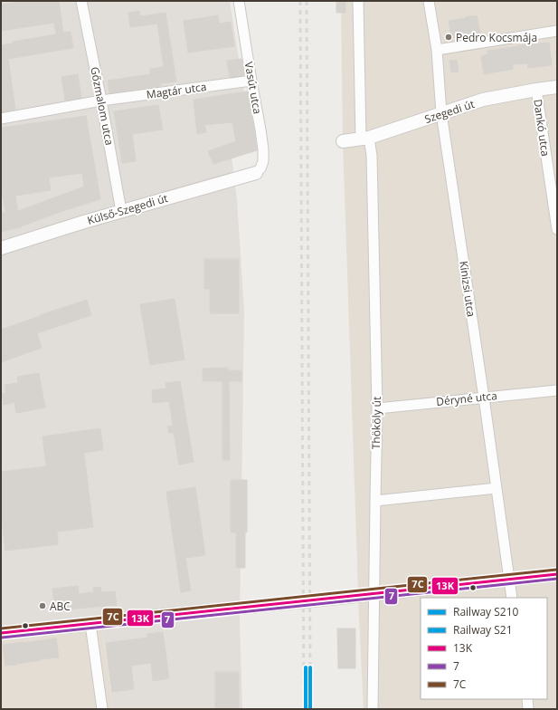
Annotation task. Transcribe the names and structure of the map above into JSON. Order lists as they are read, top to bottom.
{
  "streets": {
    "street": [
      "Vasút utca",
      "Magtár utca",
      "Gőzmalom utca",
      "Szegedi út",
      "Dankó utca",
      "Külső-Szegedi út",
      "Kinizsi utca",
      "Déryné utca",
      "Thököly út"
    ]
  },
  "crossings": [
    ["Vasút utca", "Magtár utca"],
    ["Vasút utca", "Külső-Szegedi út"],
    ["Magtár utca", "Gőzmalom utca"],
    ["Gőzmalom utca", "Külső-Szegedi út"],
    ["Szegedi út", "Dankó utca"],
    ["Szegedi út", "Kinizsi utca"],
    ["Szegedi út", "Thököly út"],
    ["Kinizsi utca", "Déryné utca"],
    ["Déryné utca", "Thököly út"]
  ],
  "places": ["Pedro Kocsmája", "ABC"],
  "lines": [
    "transit line 7C",
    "transit line 13K",
    "transit line 7",
    "rail line S210",
    "rail line S21"
  ],
  "legend": [
    "Railway S210",
    "Railway S21",
    "13K",
    "7",
    "7C"
  ]
}
